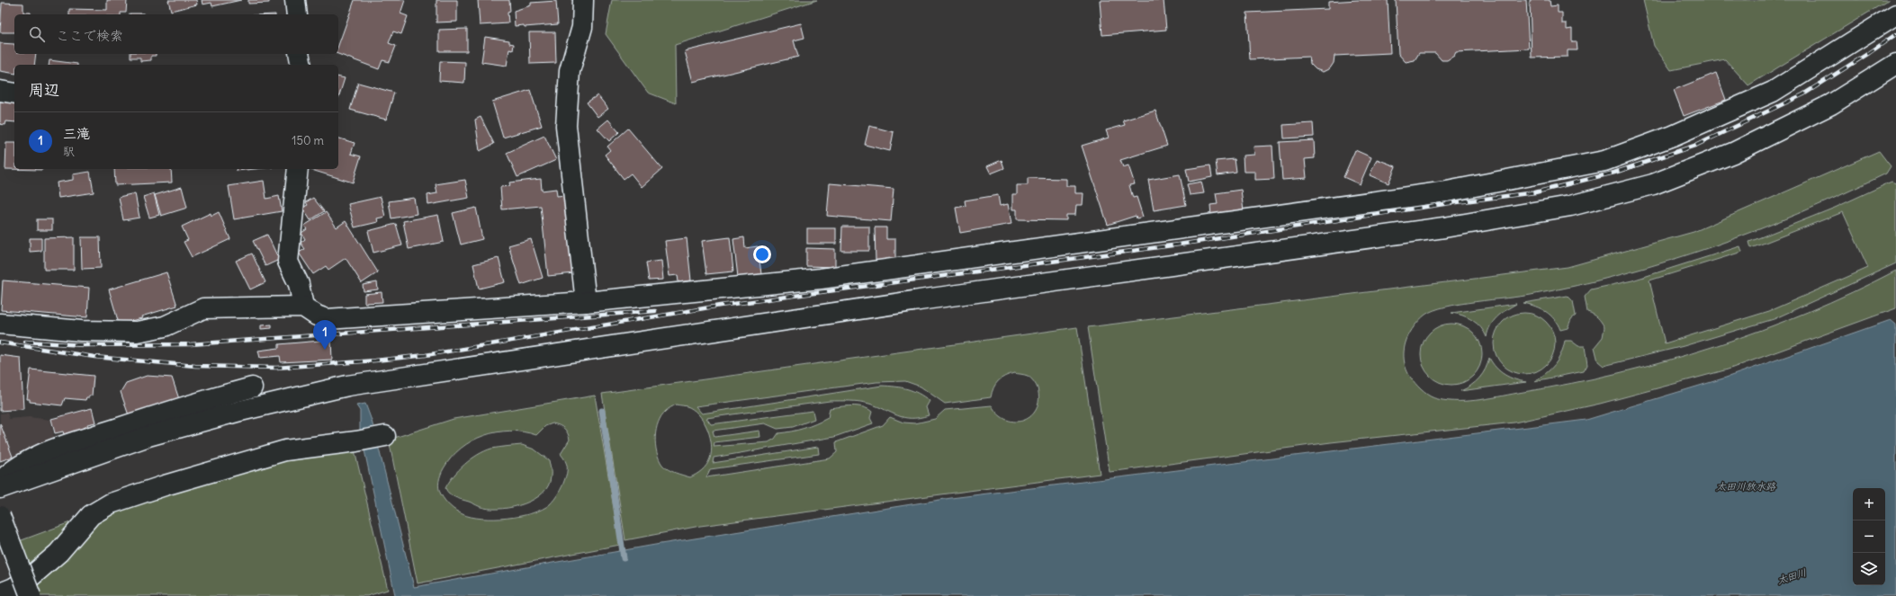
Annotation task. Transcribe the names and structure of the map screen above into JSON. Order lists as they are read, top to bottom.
{
  "water": ["太田川放水路", "太田川"],
  "page": {
    "search": "ここで検索",
    "heading": "周辺",
    "list": [
      {
        "mark": "1",
        "name": "三滝",
        "note": "駅",
        "value": "150 m"
      }
    ],
    "pins": "1",
    "map_buttons": ["+", "−"]
  }
}
